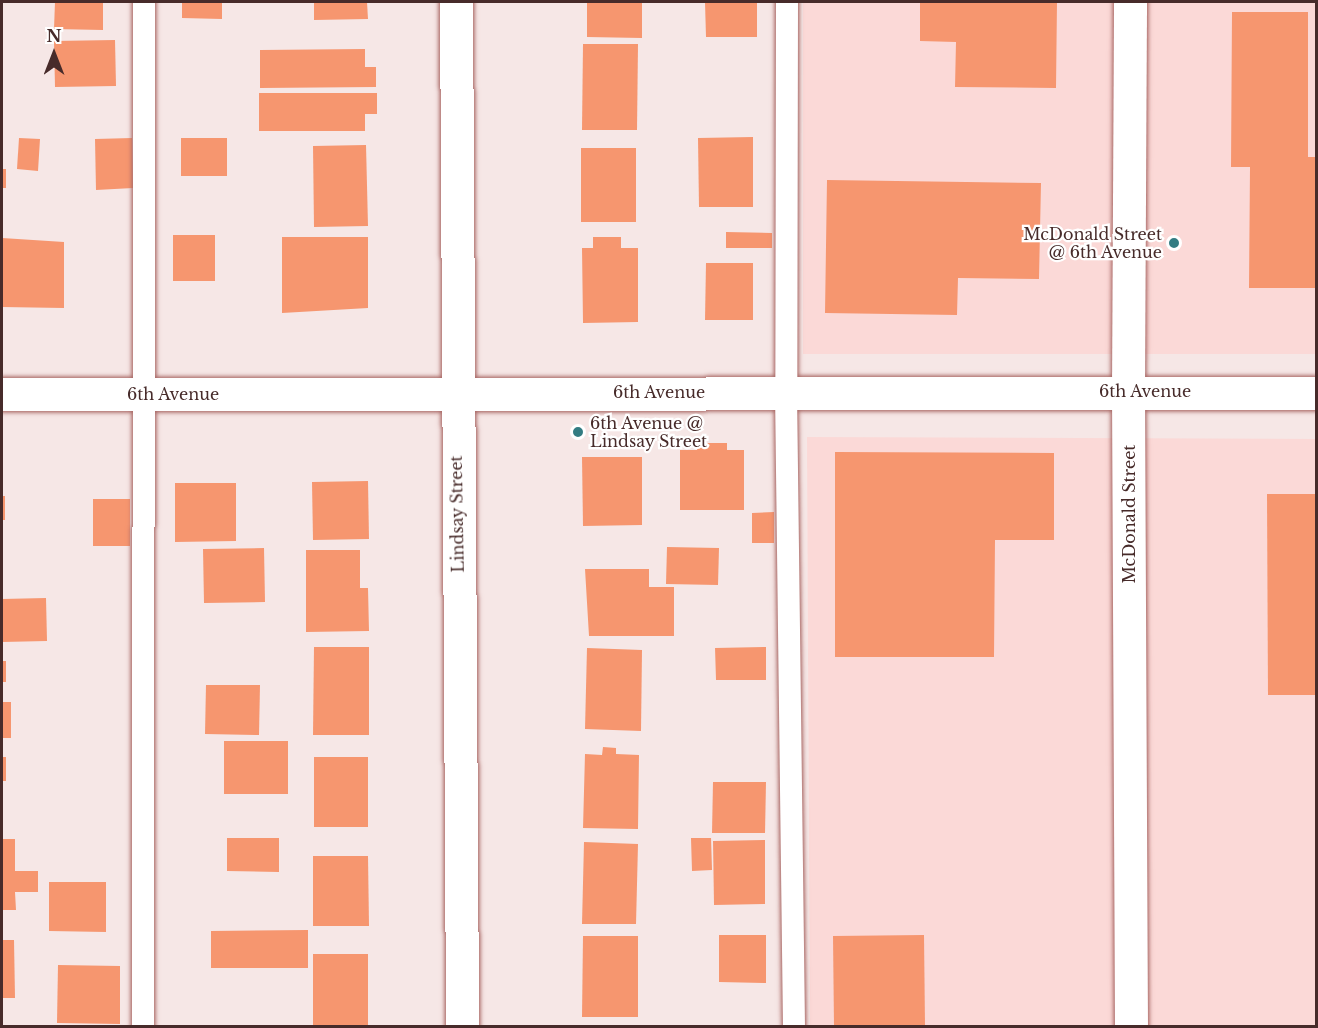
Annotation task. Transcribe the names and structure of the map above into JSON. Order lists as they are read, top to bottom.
{
  "streets": {
    "street": ["6th Avenue", "Lindsay Street", "McDonald Street"]
  },
  "crossings": [
    ["6th Avenue", "Lindsay Street"],
    ["6th Avenue", "McDonald Street"]
  ],
  "places": ["McDonald Street @ 6th Avenue", "6th Avenue @ Lindsay Street"],
  "north": "top"
}
